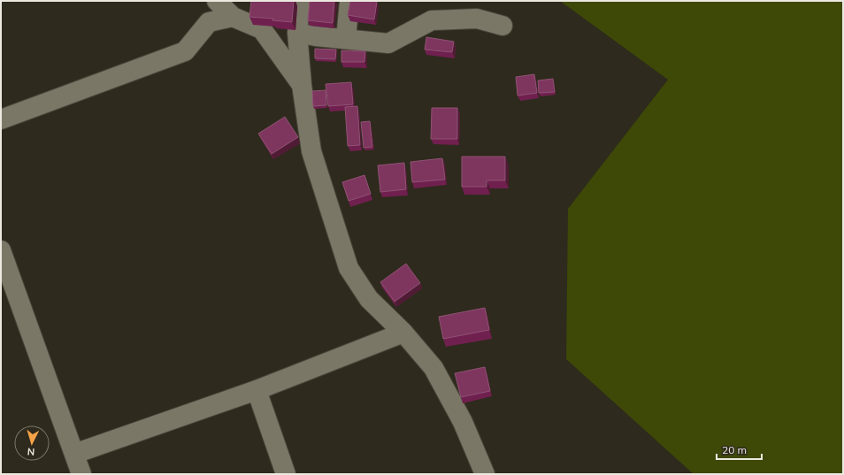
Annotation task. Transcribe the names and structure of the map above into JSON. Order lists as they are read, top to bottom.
{
  "scale_bar": "20 m",
  "north": "bottom"
}
